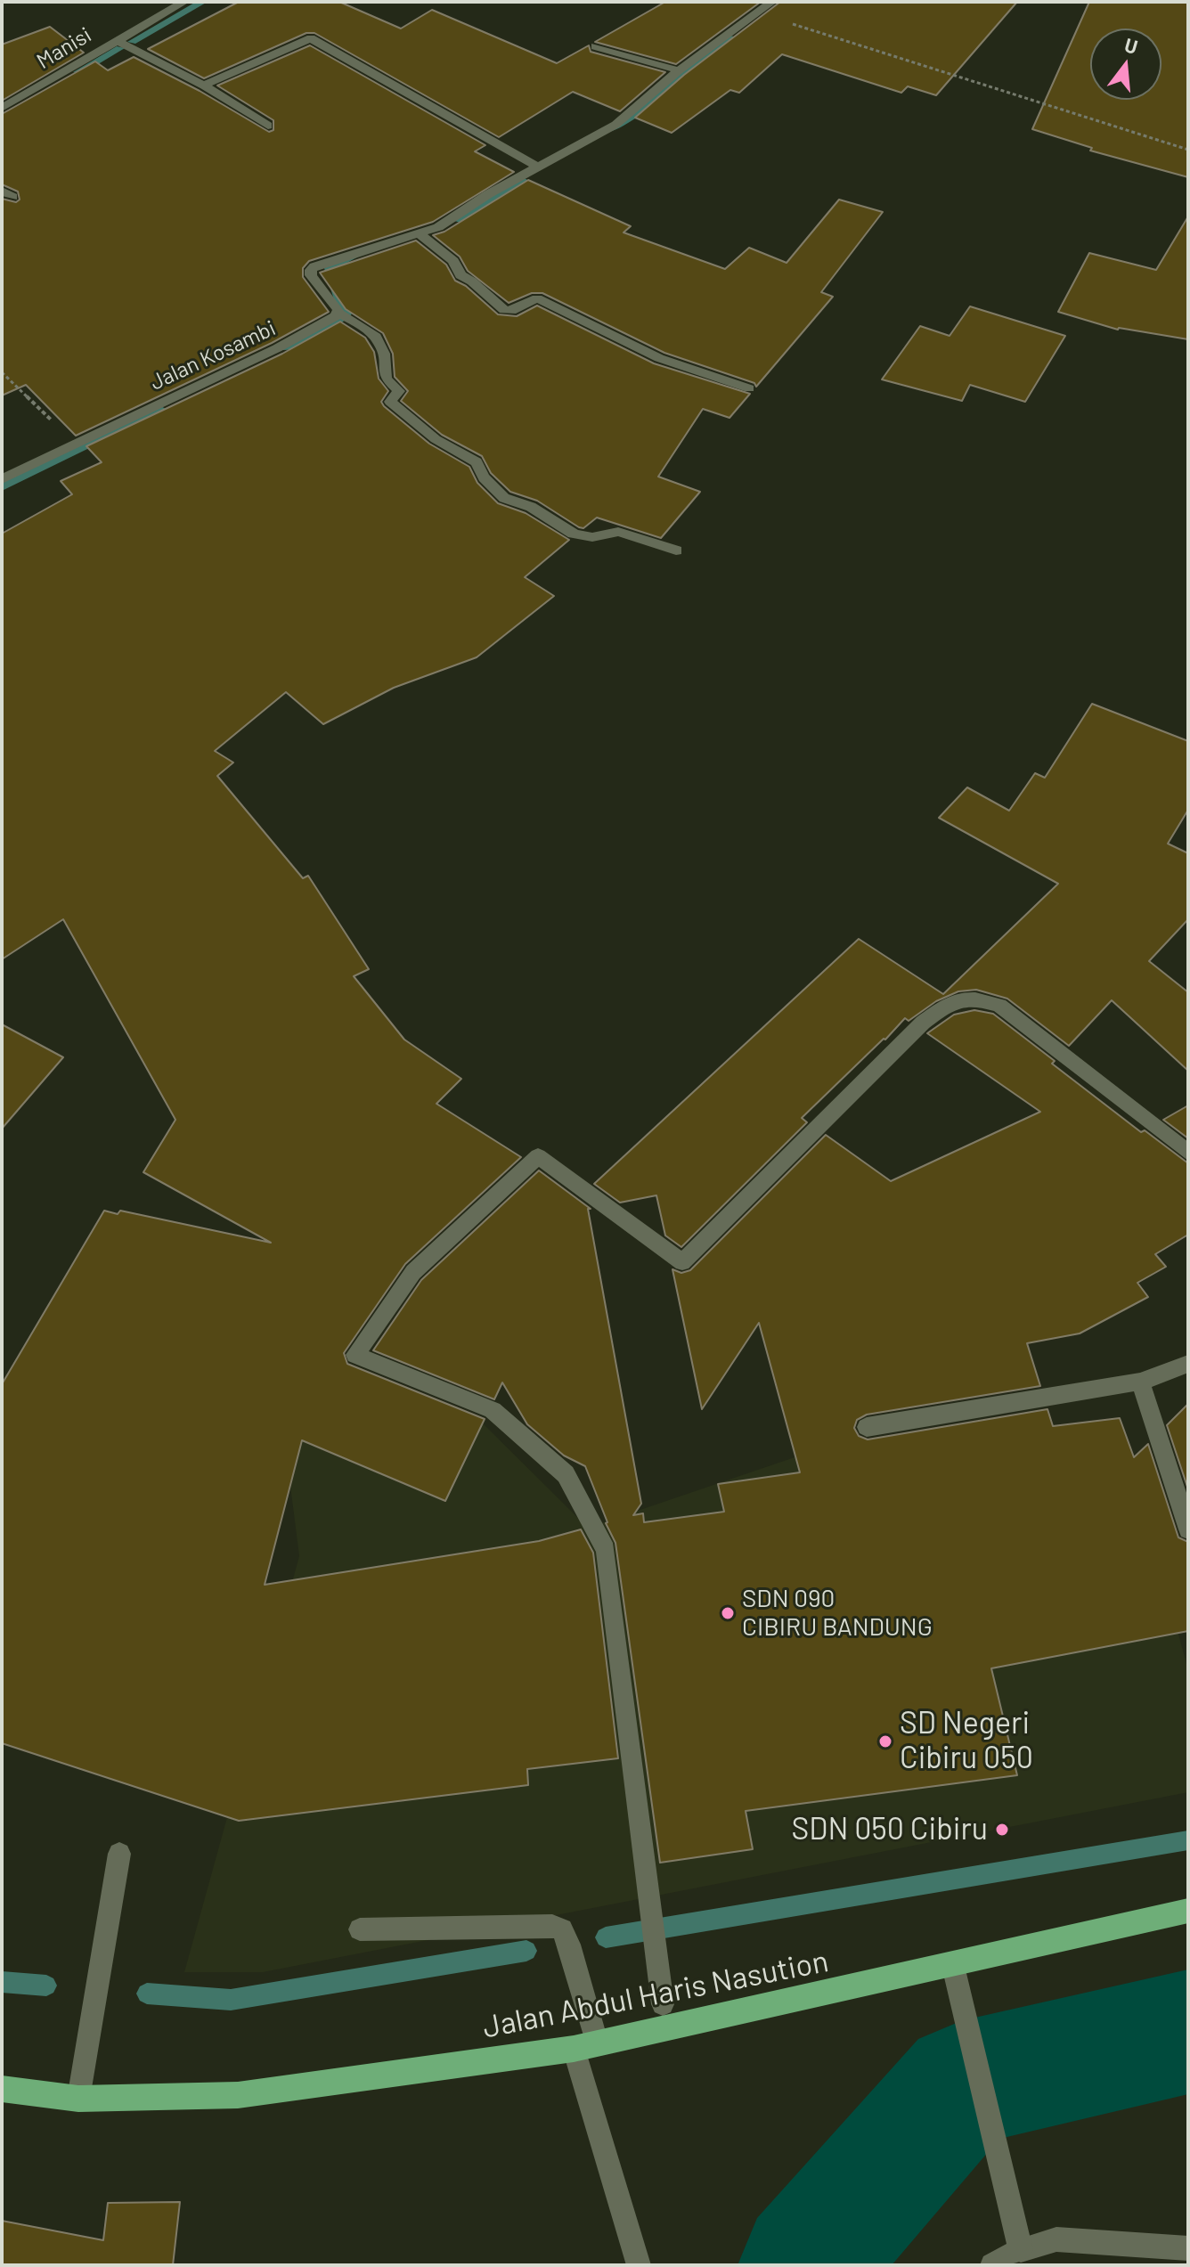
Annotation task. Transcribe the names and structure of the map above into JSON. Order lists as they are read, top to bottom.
{
  "streets": {
    "highway": ["Jalan Abdul Haris Nasution"],
    "street": ["Manisi", "Jalan Kosambi"]
  },
  "places": ["SDN 090 CIBIRU BANDUNG", "SD Negeri Cibiru 050", "SDN 050 Cibiru"],
  "north": "top"
}
